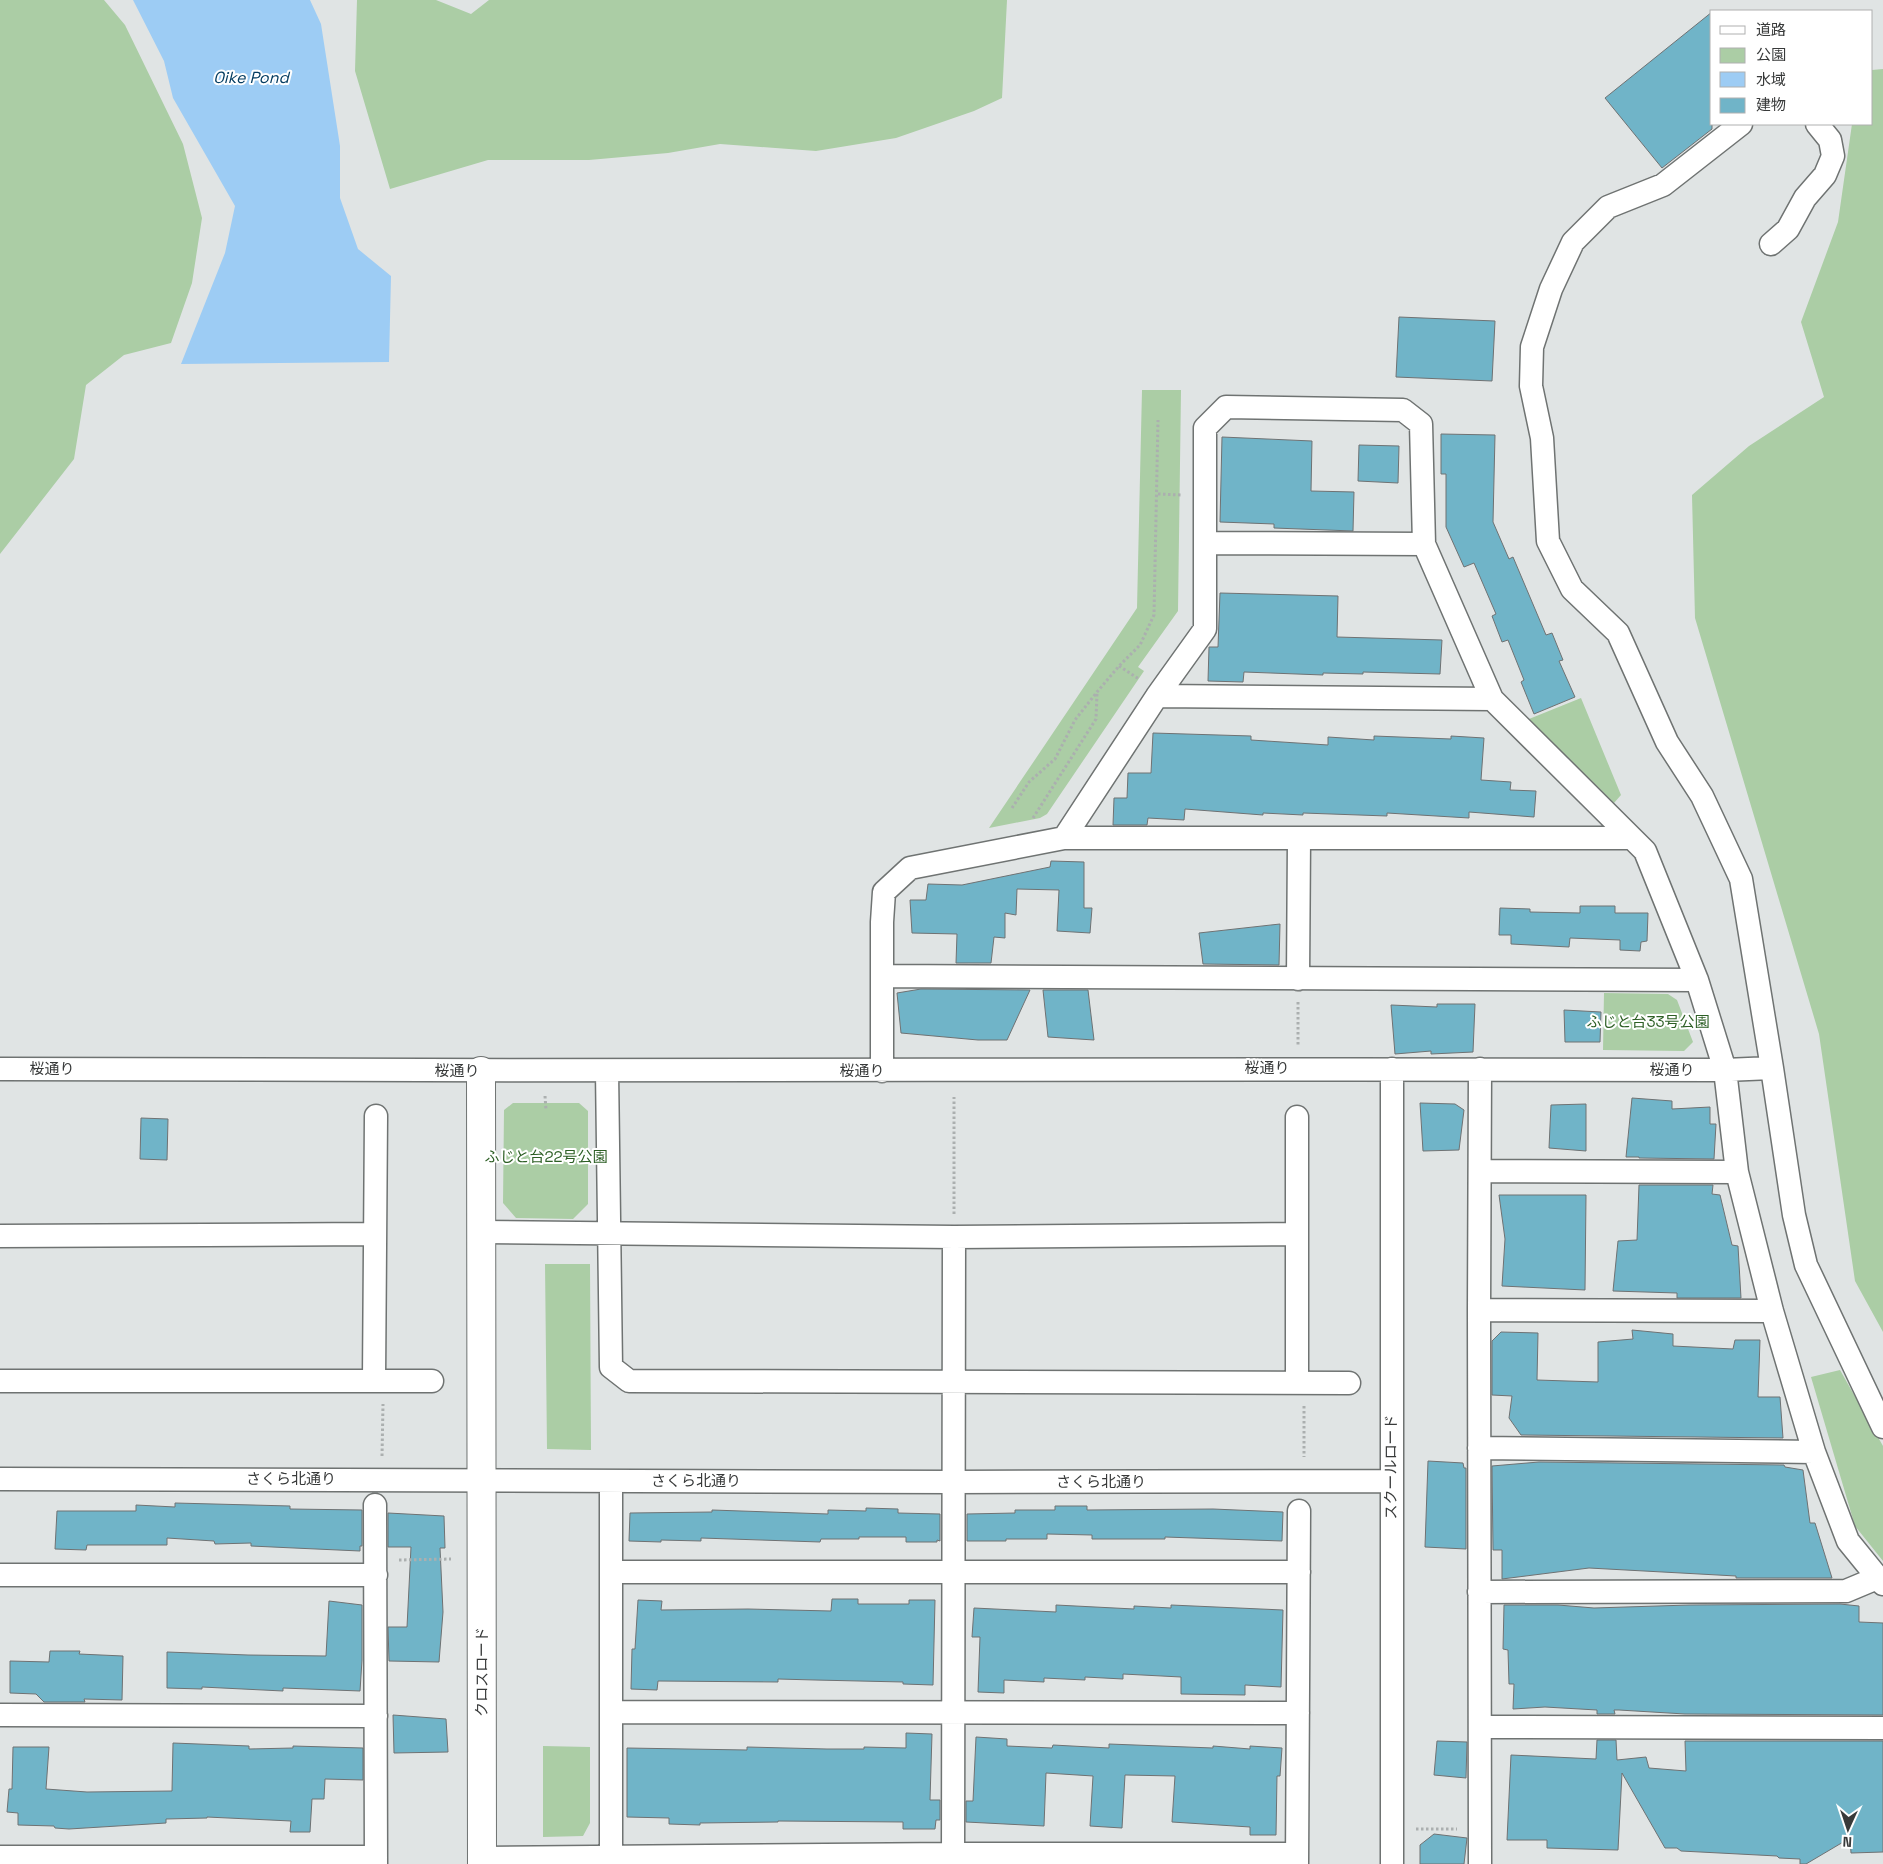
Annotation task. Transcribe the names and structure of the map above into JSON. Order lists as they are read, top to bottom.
{
  "streets": {
    "street": [
      "桜通り",
      "スクールロード",
      "さくら北通り",
      "クロスロード"
    ]
  },
  "crossings": [
    ["桜通り", "スクールロード"],
    ["桜通り", "クロスロード"],
    ["スクールロード", "さくら北通り"],
    ["さくら北通り", "クロスロード"]
  ],
  "water": ["Oike Pond"],
  "parks": ["ふじと台33号公園", "ふじと台22号公園"],
  "legend": [
    "道路",
    "公園",
    "水域",
    "建物"
  ],
  "north": "bottom"
}
